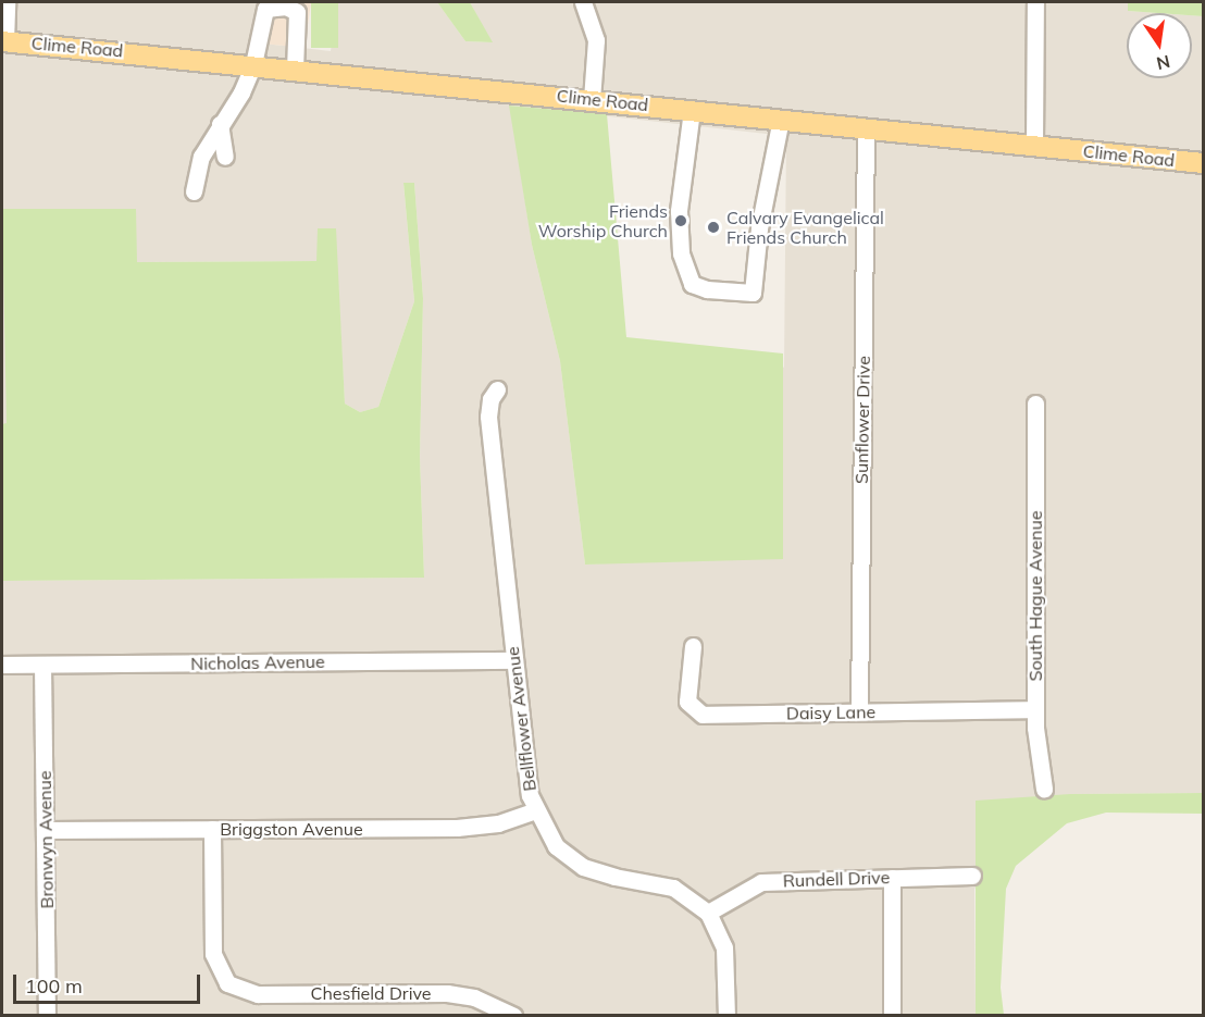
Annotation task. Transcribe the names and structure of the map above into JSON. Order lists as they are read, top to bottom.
{
  "streets": {
    "main road": ["Clime Road"],
    "street": [
      "Sunflower Drive",
      "South Hague Avenue",
      "Nicholas Avenue",
      "Daisy Lane",
      "Bellflower Avenue",
      "Briggston Avenue",
      "Bronwyn Avenue",
      "Rundell Drive",
      "Chesfield Drive"
    ]
  },
  "crossings": [
    ["Clime Road", "Sunflower Drive"],
    ["Sunflower Drive", "Daisy Lane"],
    ["South Hague Avenue", "Daisy Lane"],
    ["Nicholas Avenue", "Bellflower Avenue"],
    ["Nicholas Avenue", "Bronwyn Avenue"],
    ["Bellflower Avenue", "Briggston Avenue"],
    ["Bellflower Avenue", "Rundell Drive"],
    ["Briggston Avenue", "Bronwyn Avenue"],
    ["Briggston Avenue", "Chesfield Drive"]
  ],
  "places": ["Friends Worship Church", "Calvary Evangelical Friends Church"],
  "scale_bar": "100 m",
  "north": "bottom"
}
